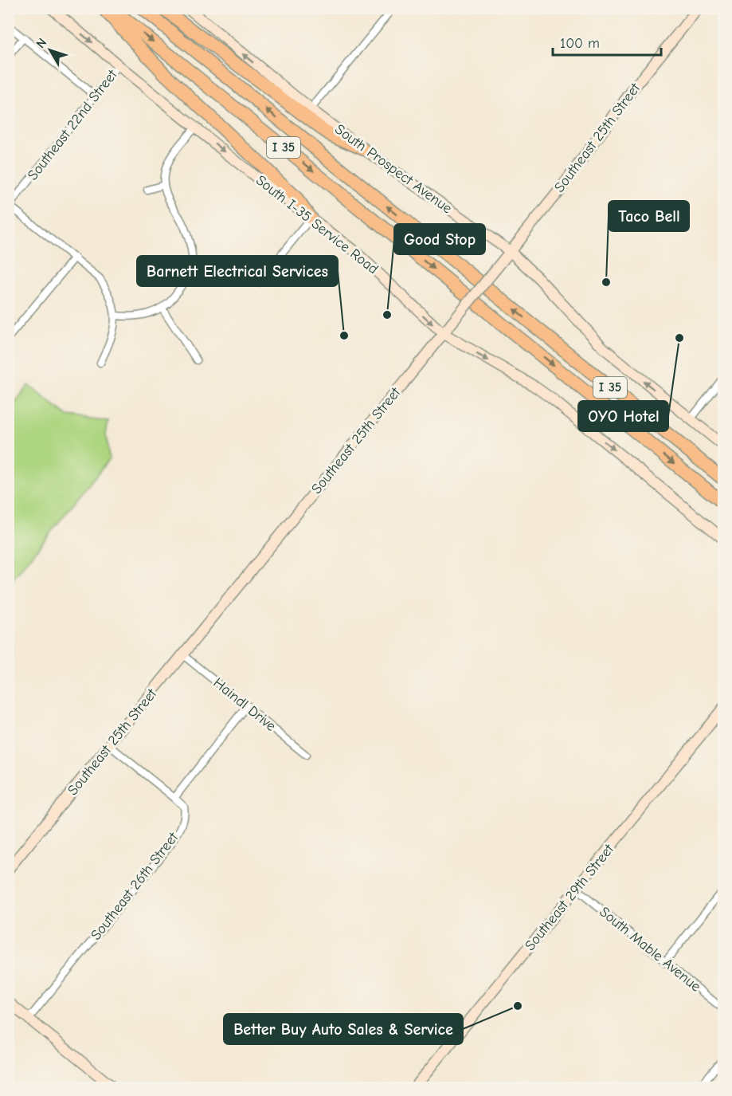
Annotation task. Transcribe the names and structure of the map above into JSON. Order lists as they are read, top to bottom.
{
  "streets": {
    "highway": ["I 35"],
    "main road": [
      "Southeast 25th Street",
      "South Prospect Avenue",
      "South I-35 Service Road",
      "Southeast 29th Street"
    ],
    "street": [
      "Southeast 22nd Street",
      "Haindl Drive",
      "Southeast 26th Street",
      "South Mable Avenue"
    ]
  },
  "crossings": [
    ["Southeast 22nd Street", "South I-35 Service Road"],
    ["Southeast 25th Street", "South Prospect Avenue"],
    ["Southeast 25th Street", "South I-35 Service Road"],
    ["Southeast 25th Street", "Haindl Drive"],
    ["Southeast 29th Street", "South Mable Avenue"]
  ],
  "one_way": ["South Prospect Avenue", "South I-35 Service Road"],
  "places": [
    "Taco Bell",
    "Good Stop",
    "Barnett Electrical Services",
    "OYO Hotel",
    "Better Buy Auto Sales & Service"
  ],
  "scale_bar": "100 m",
  "north": "top left"
}
